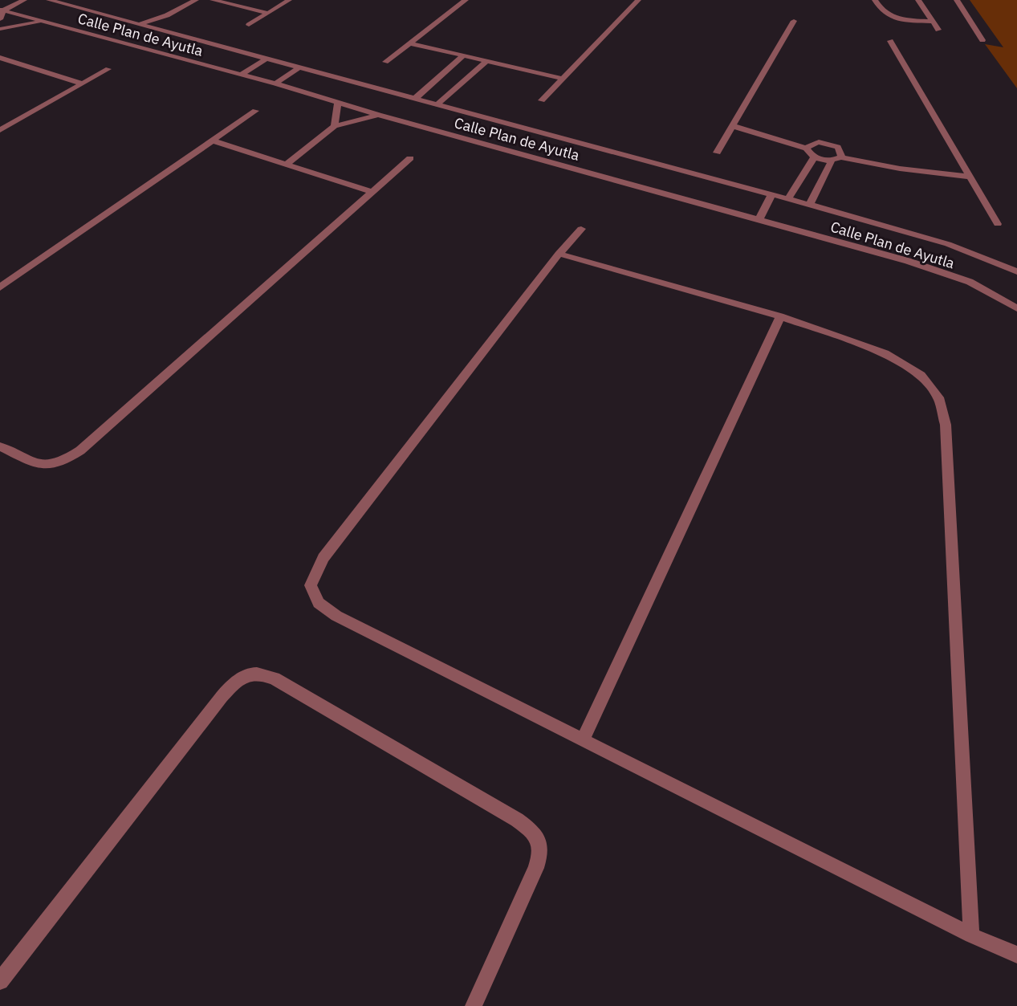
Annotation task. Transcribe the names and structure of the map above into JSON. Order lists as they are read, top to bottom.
{
  "streets": {
    "street": ["Calle Plan de Ayutla"]
  }
}
